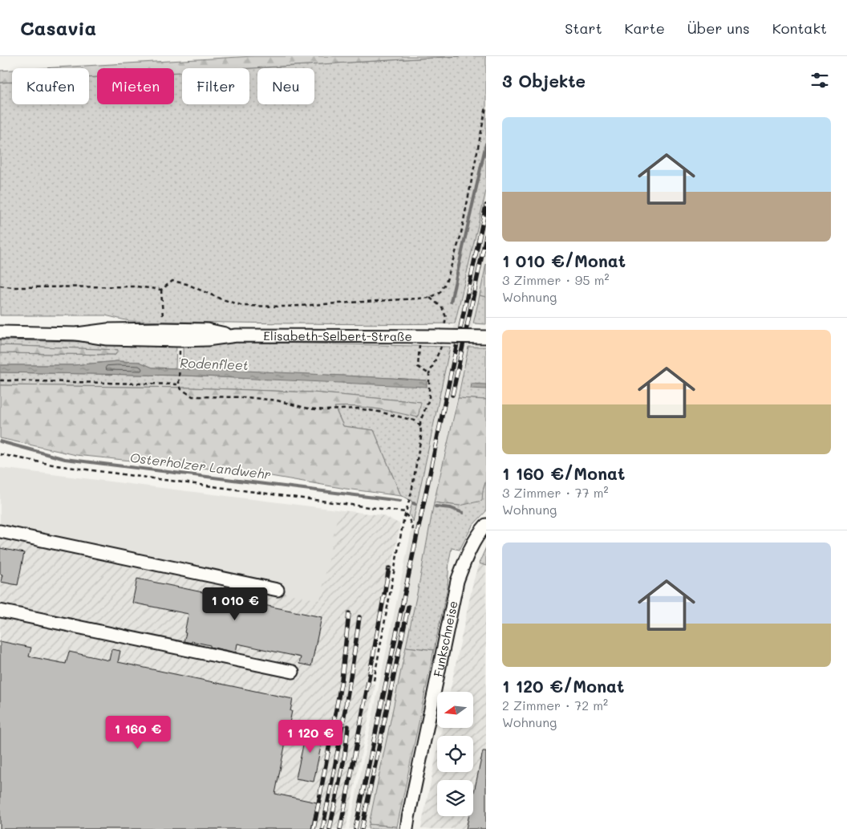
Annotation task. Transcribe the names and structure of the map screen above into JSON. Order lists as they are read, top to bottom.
{
  "streets": {
    "street": ["Elisabeth-Selbert-Straße", "Funkschneise"]
  },
  "water": ["Rodenfleet", "Osterholzer Landwehr"],
  "north": "left",
  "page": {
    "header": "Casavia",
    "nav": [
      "Start",
      "Karte",
      "Über uns",
      "Kontakt"
    ],
    "heading": "3 Objekte",
    "chip": [
      "Kaufen",
      "Mieten",
      "Filter",
      "Neu"
    ],
    "list": [
      {
        "name": "1 010 €/Monat",
        "note": "3 Zimmer · 95 m² · Wohnung"
      },
      {
        "name": "1 160 €/Monat",
        "note": "3 Zimmer · 77 m² · Wohnung"
      },
      {
        "name": "1 120 €/Monat",
        "note": "2 Zimmer · 72 m² · Wohnung"
      }
    ],
    "price": ["1 010 €", "1 160 €", "1 120 €"]
  }
}
